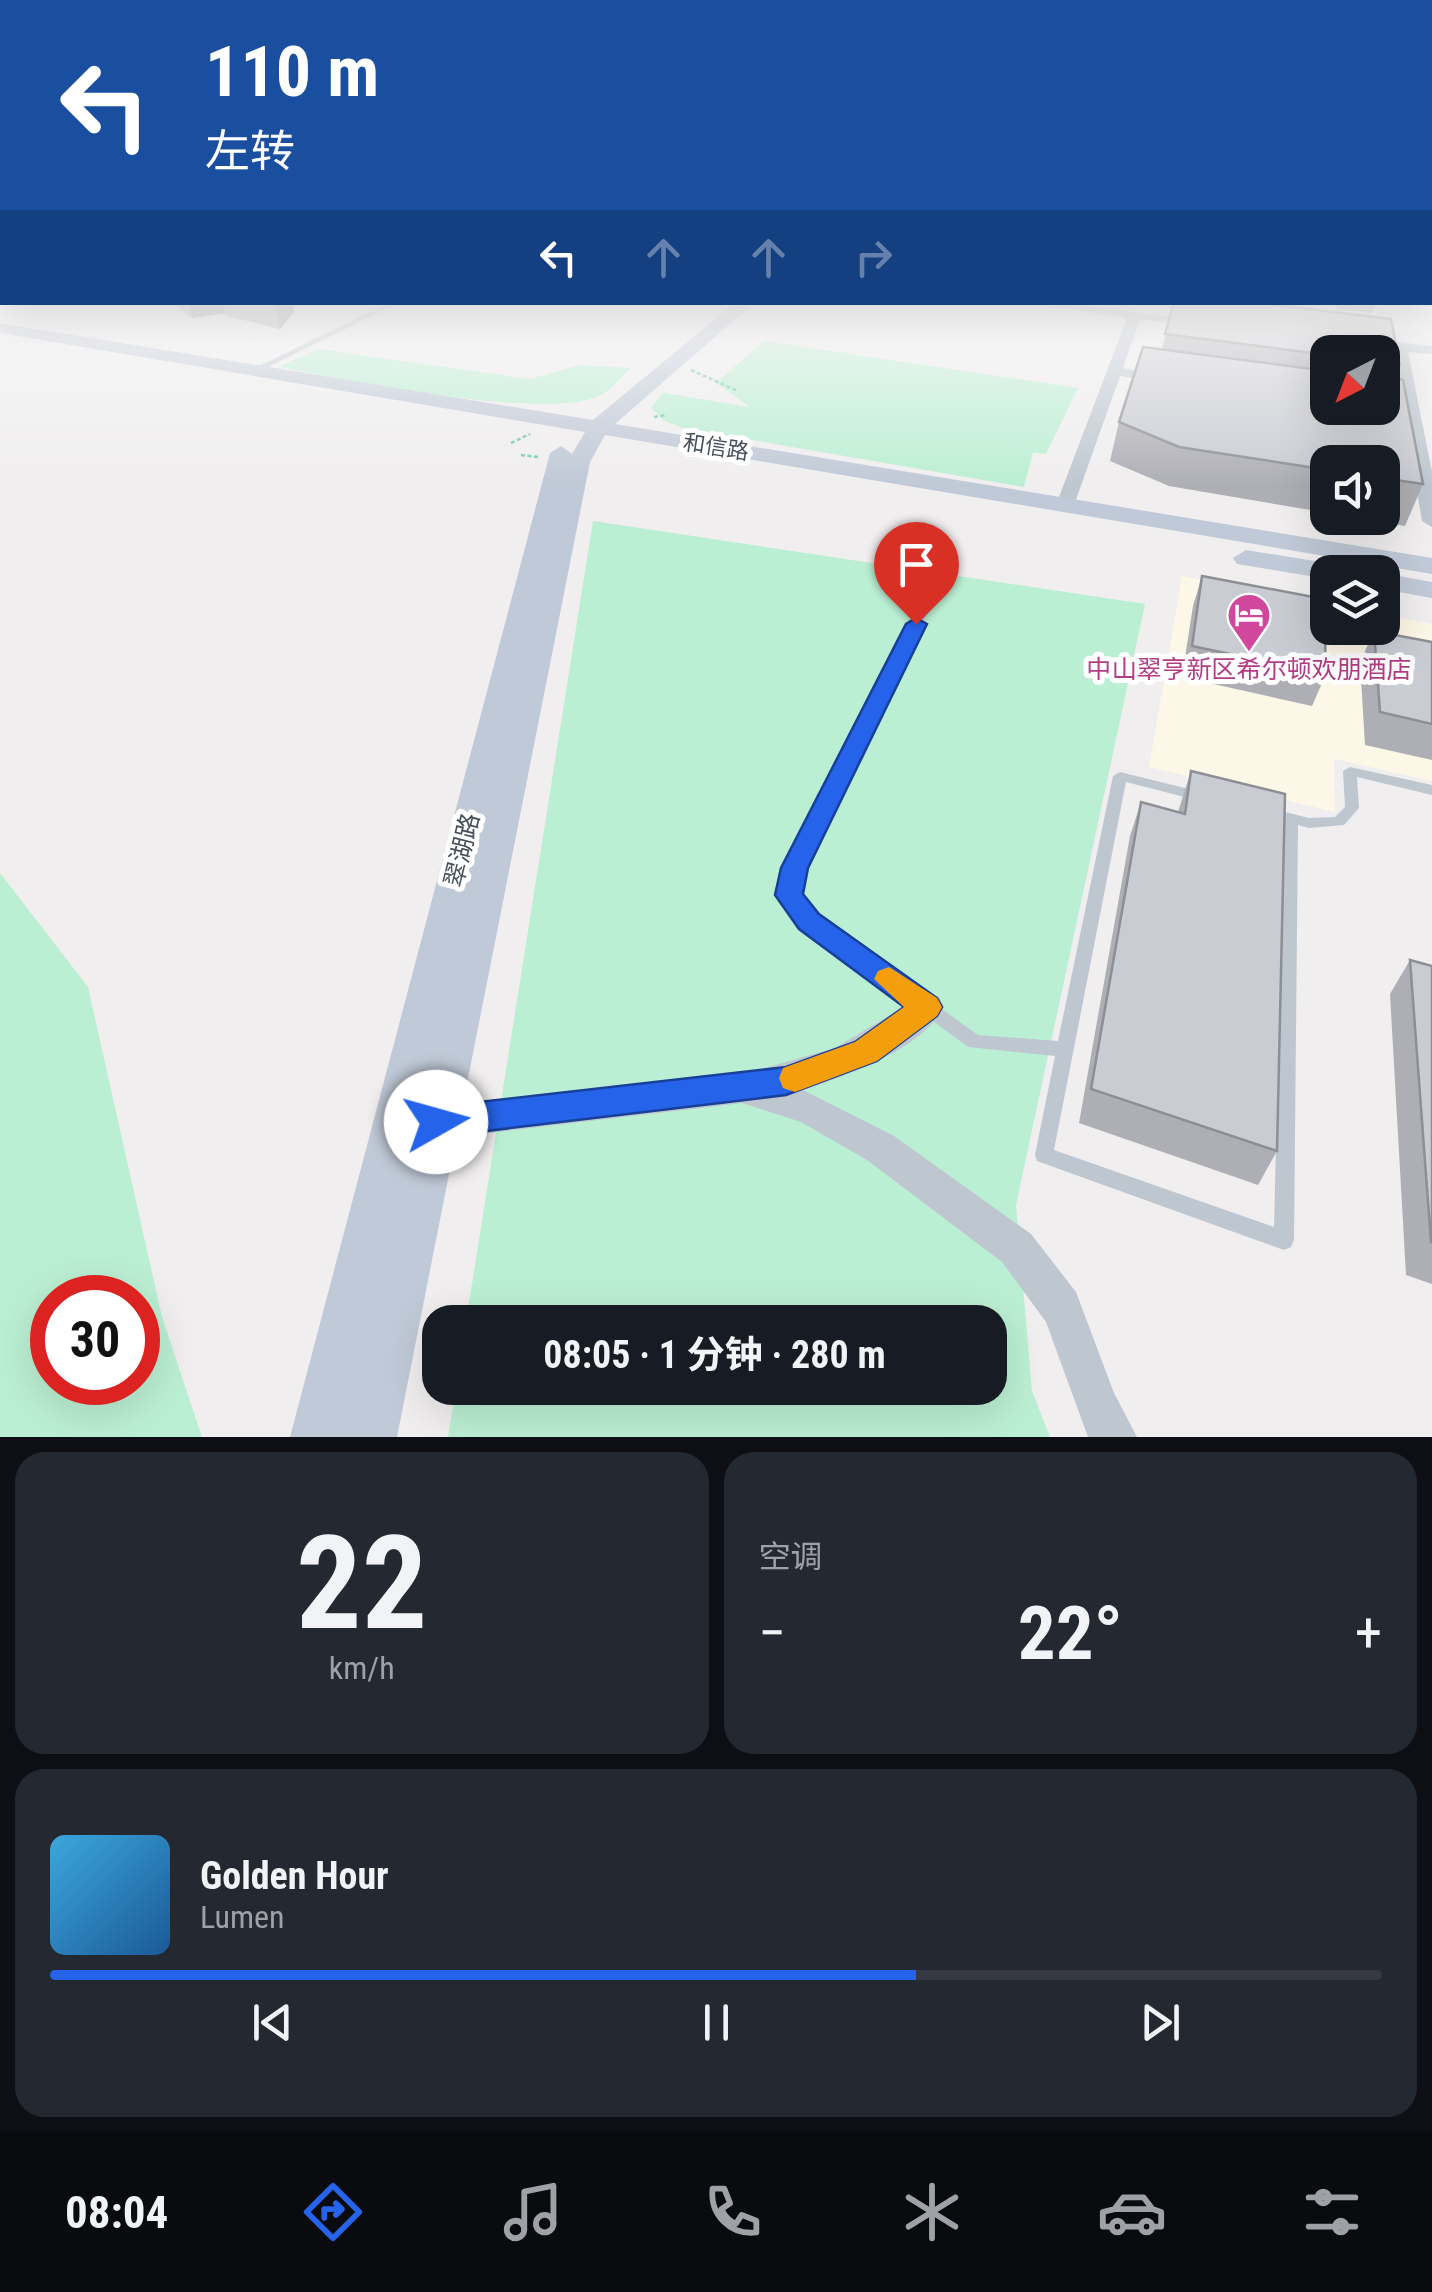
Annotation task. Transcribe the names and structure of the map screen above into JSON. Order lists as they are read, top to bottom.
{
  "streets": {
    "street": ["和信路", "翠湖路"]
  },
  "crossings": [
    ["和信路", "翠湖路"]
  ],
  "places": {
    "hotel": ["中山翠亨新区希尔顿欢朋酒店"]
  },
  "north": "bottom left",
  "page": {
    "turn": ["110 m", "左转"],
    "limit": "30",
    "trip": "08:05 · 1 分钟 · 280 m",
    "tile": [
      ["22", "km/h"],
      "空调"
    ],
    "heat": ["−", "22°", "+"],
    "song": ["Golden Hour", "Lumen"],
    "tabs": "08:04"
  }
}
